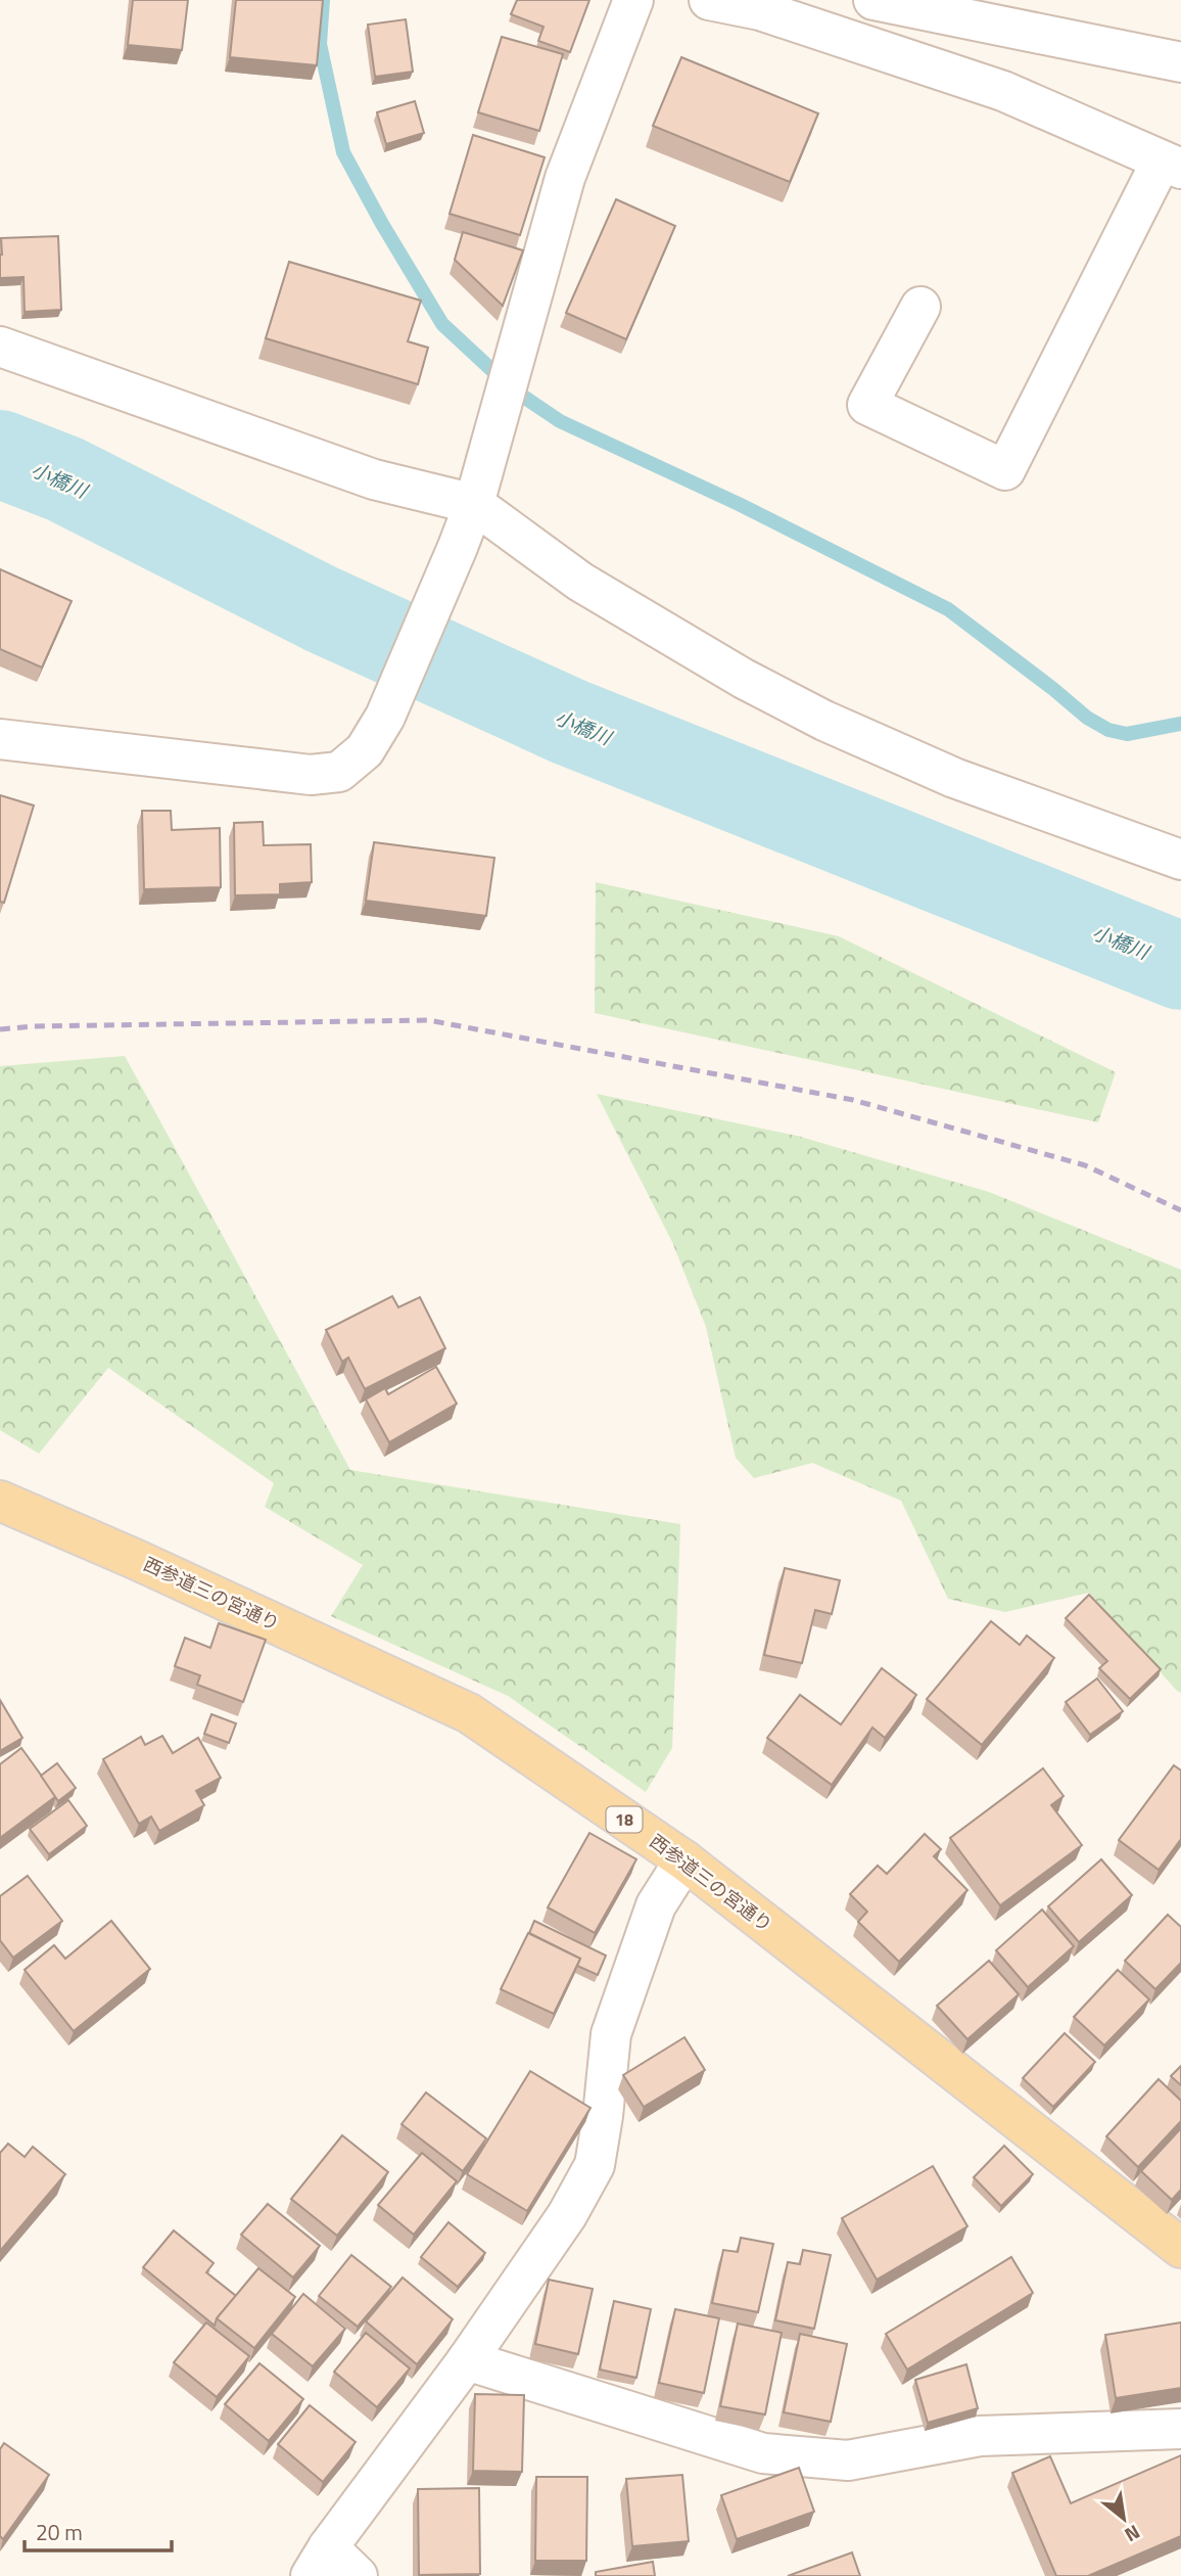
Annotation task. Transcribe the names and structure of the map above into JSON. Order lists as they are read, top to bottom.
{
  "streets": {
    "main road": ["西参道三の宮通り", "18"]
  },
  "water": ["小橋川"],
  "scale_bar": "20 m",
  "north": "bottom right"
}
